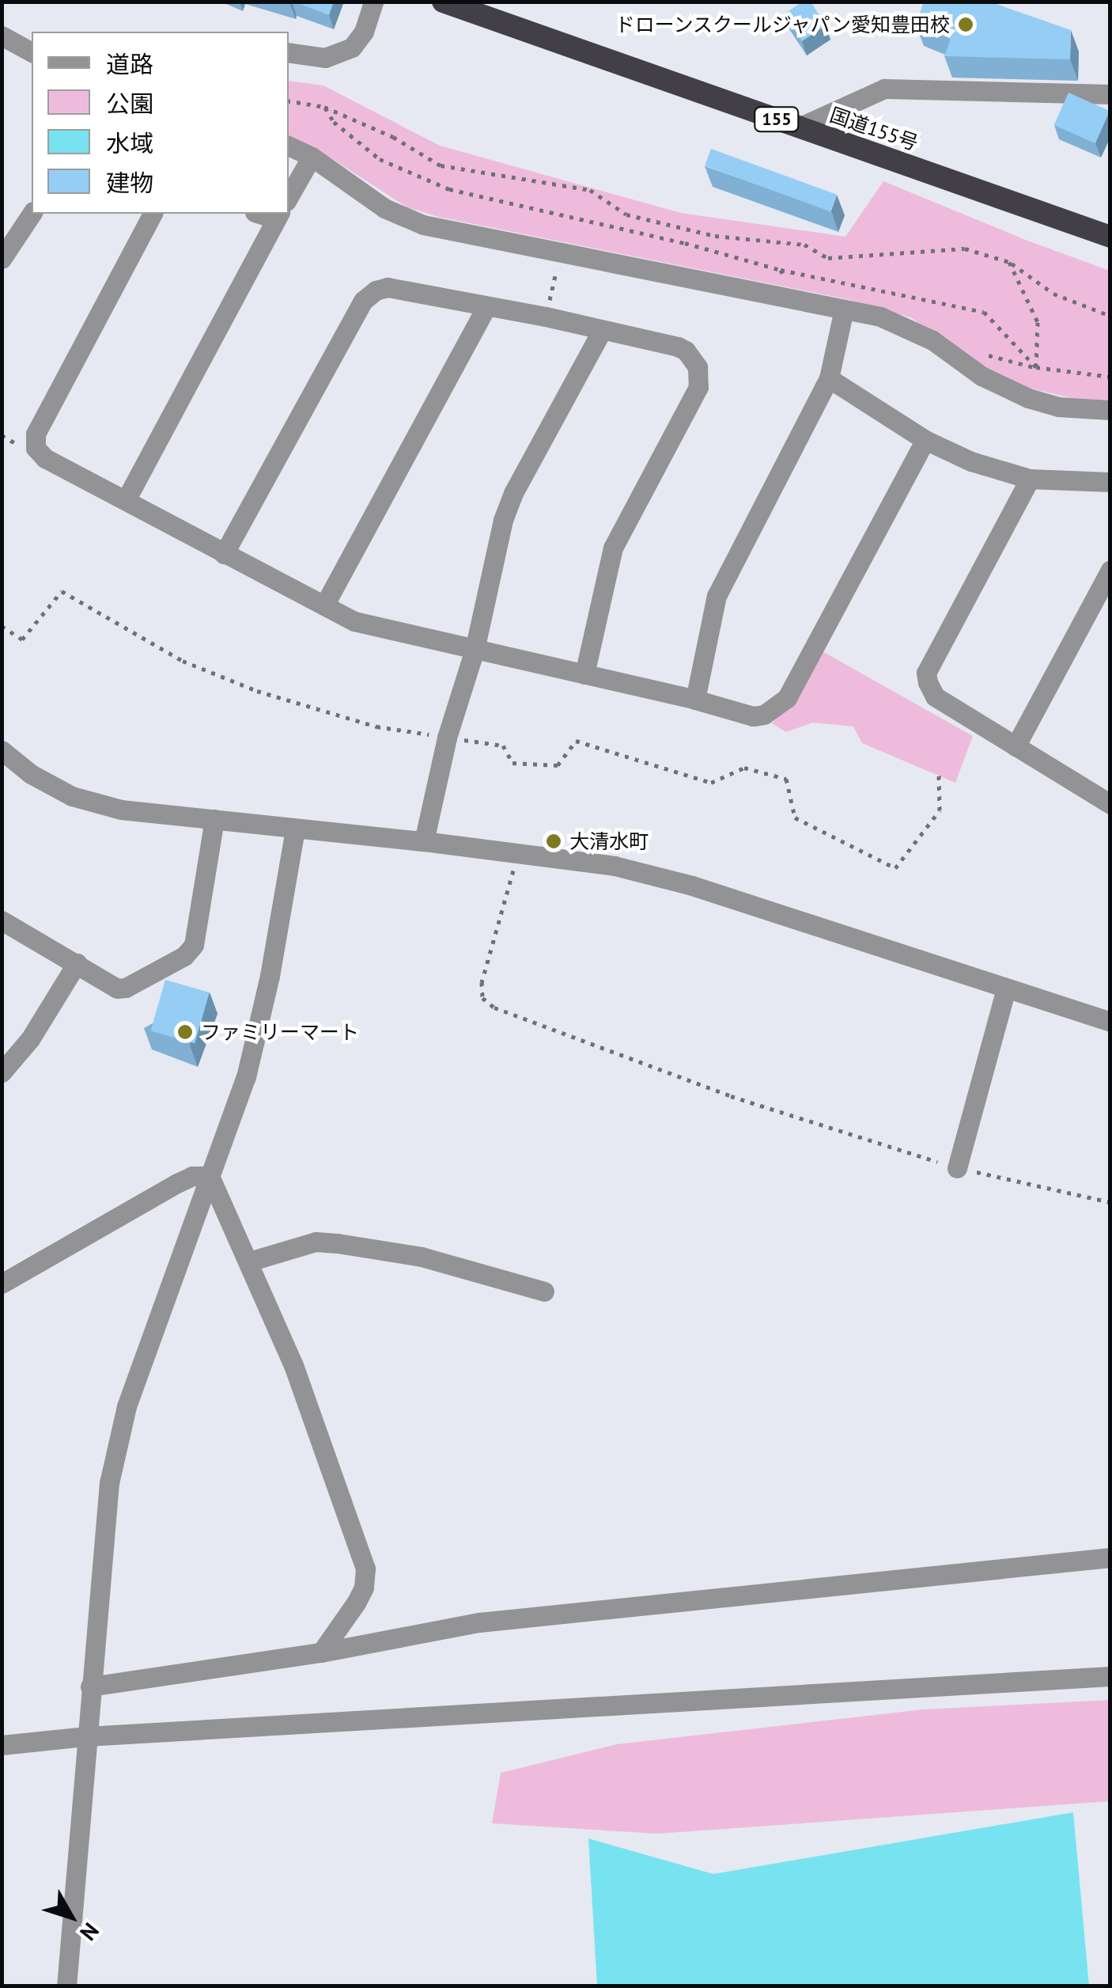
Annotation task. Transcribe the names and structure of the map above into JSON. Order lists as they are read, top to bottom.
{
  "streets": {
    "highway": ["155", "国道155号"]
  },
  "places": ["ドローンスクールジャパン愛知豊田校", "大清水町", "ファミリーマート"],
  "legend": [
    "道路",
    "公園",
    "水域",
    "建物"
  ],
  "north": "bottom right"
}
